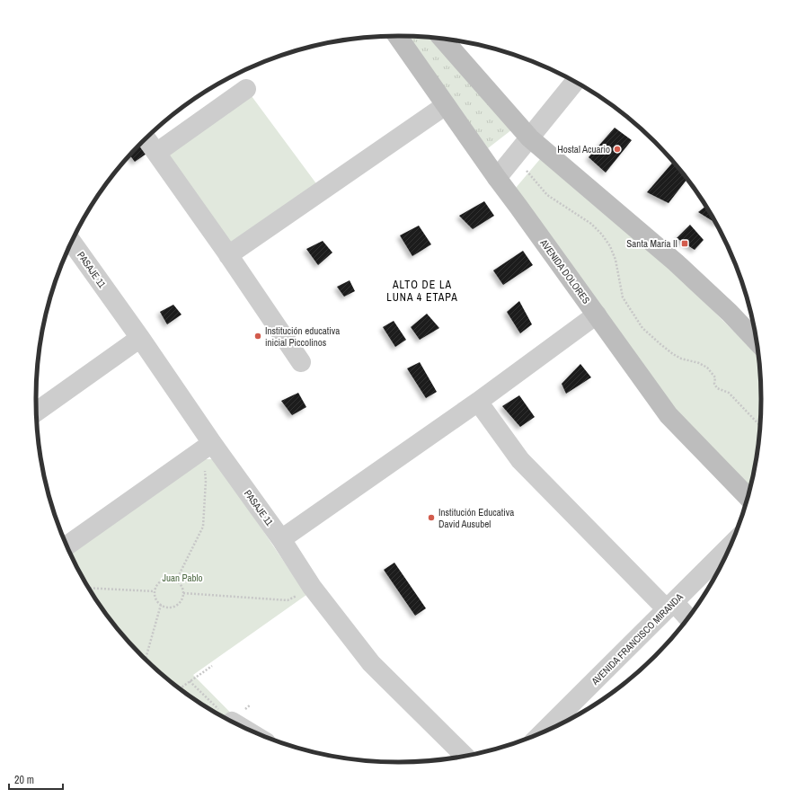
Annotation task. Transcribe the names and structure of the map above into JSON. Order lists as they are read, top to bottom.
{
  "streets": {
    "main road": ["AVENIDA DOLORES"],
    "street": ["PASAJE 11", "AVENIDA FRANCISCO MIRANDA"]
  },
  "districts": ["ALTO DE LA LUNA 4 ETAPA"],
  "parks": ["Juan Pablo"],
  "places": {
    "other": ["Hostal Acuario", "Institución educativa inicial Piccolinos", "Institución Educativa David Ausubel"],
    "transit": ["Santa María II"]
  },
  "scale_bar": "20 m"
}
